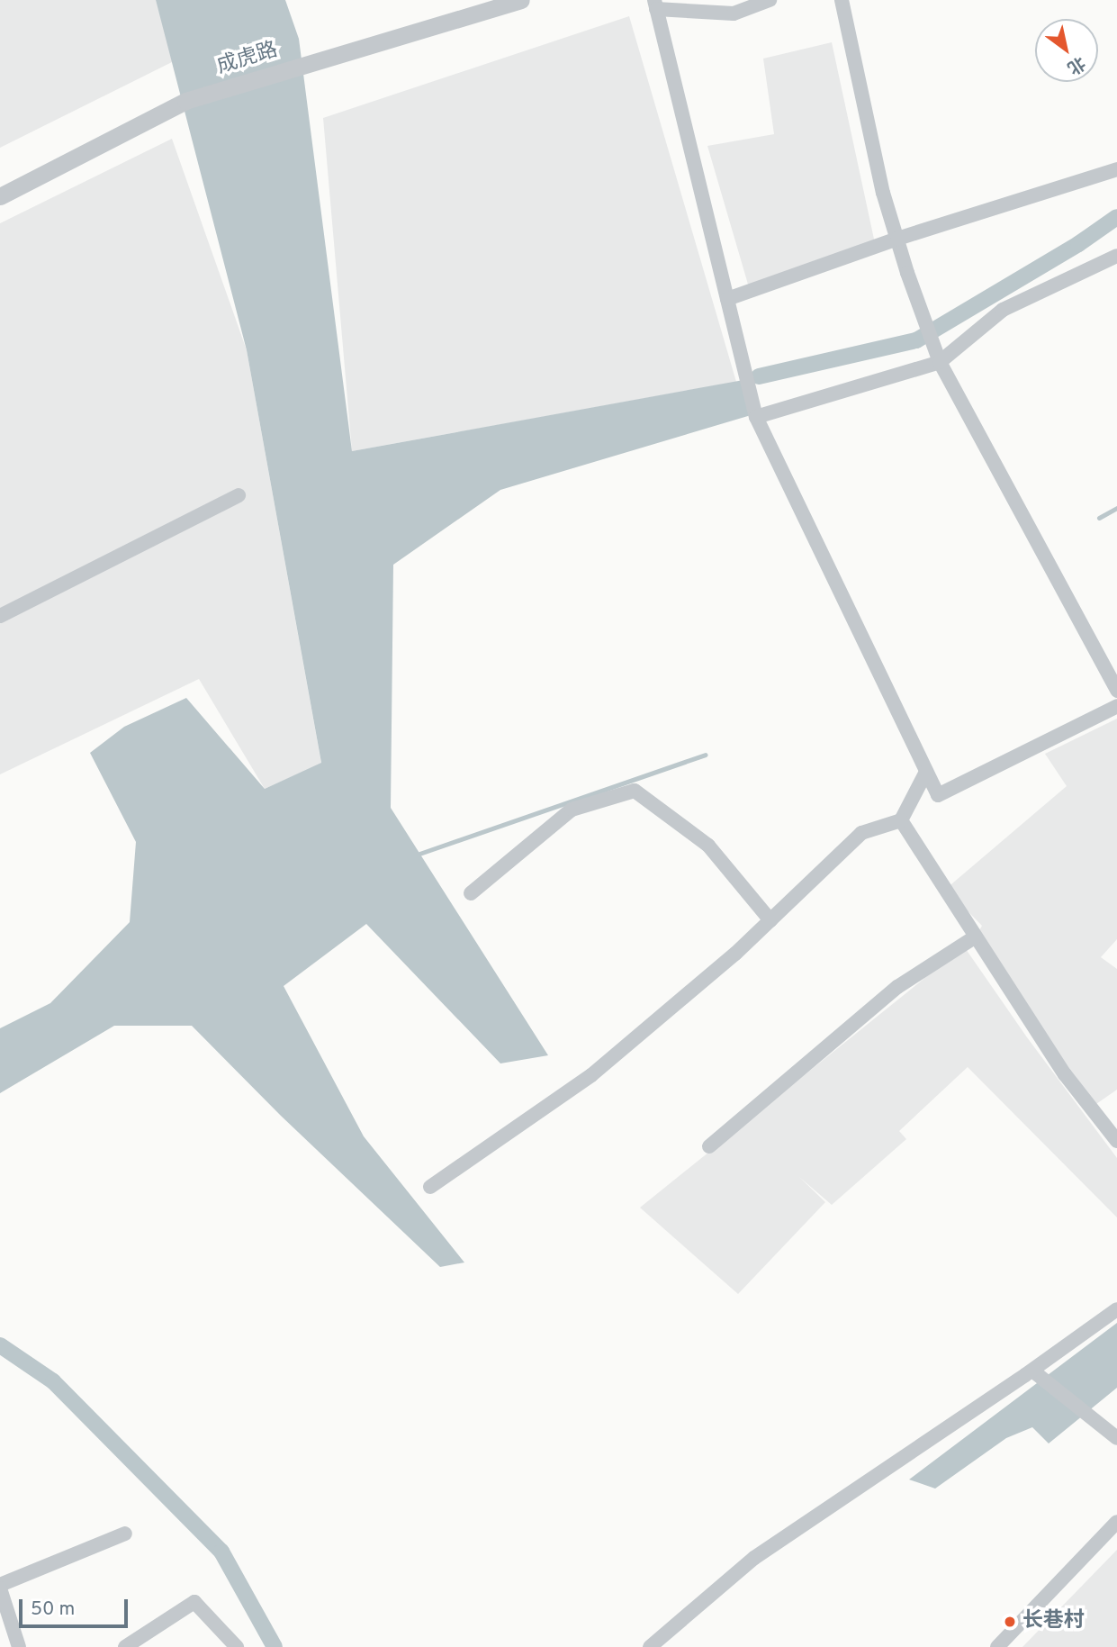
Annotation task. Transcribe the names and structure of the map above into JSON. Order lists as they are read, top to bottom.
{
  "streets": {
    "street": ["成虎路"]
  },
  "places": ["长巷村"],
  "scale_bar": "50 m",
  "north": "bottom right"
}
